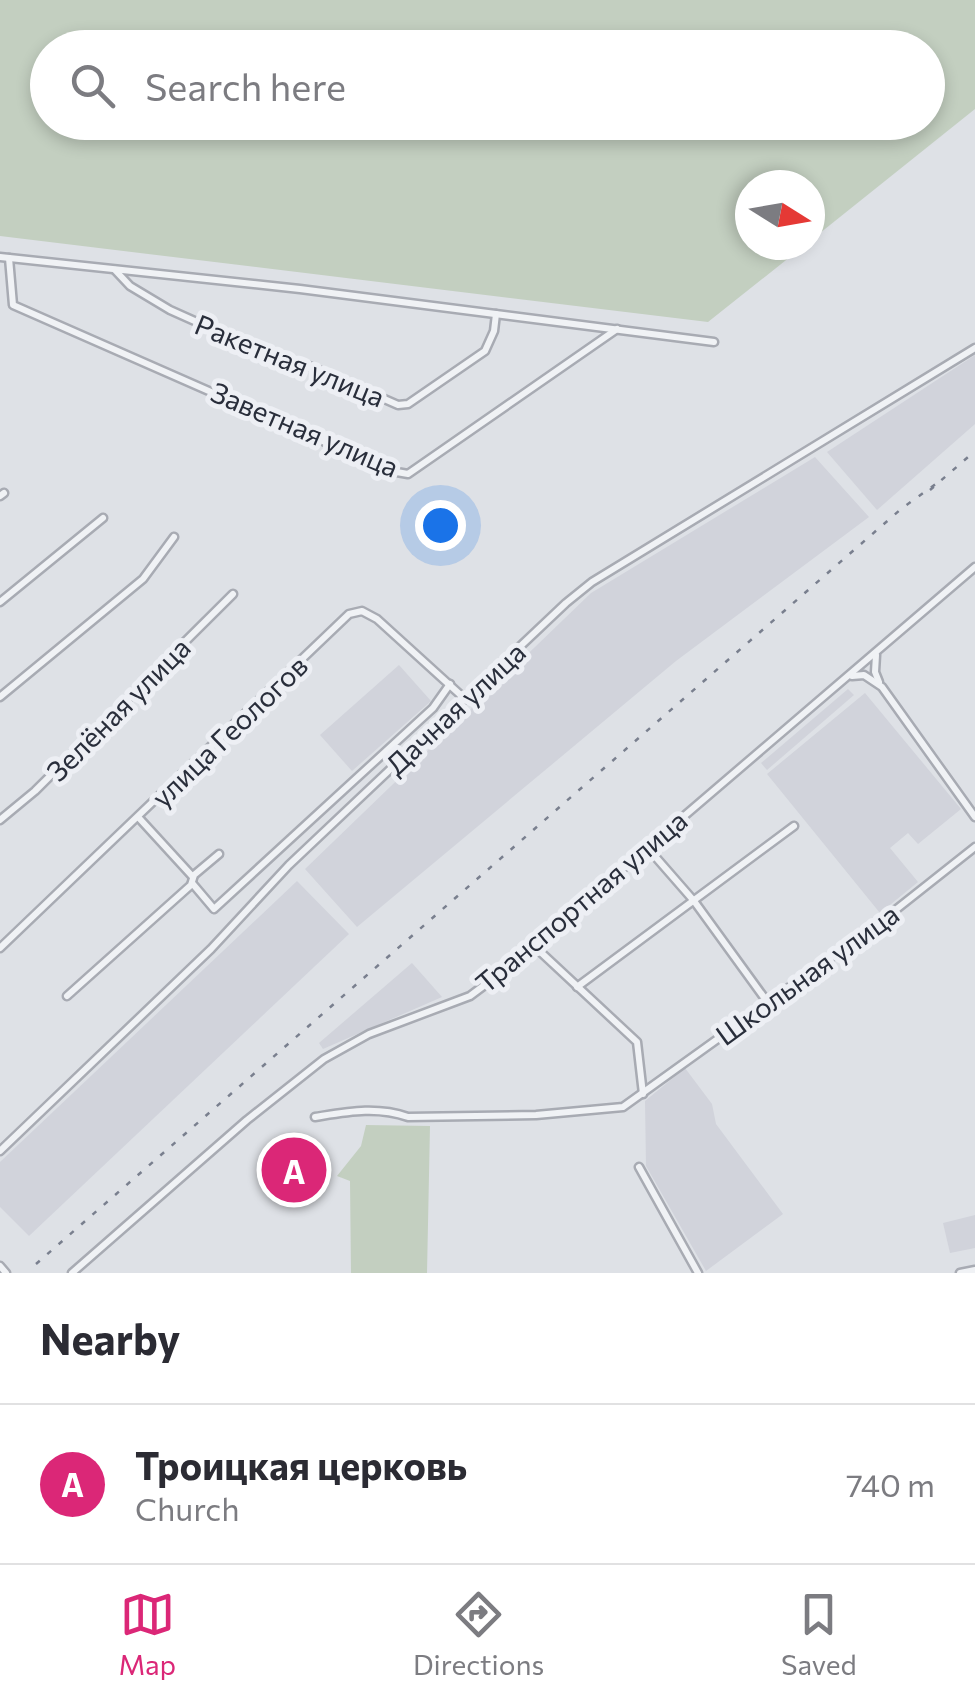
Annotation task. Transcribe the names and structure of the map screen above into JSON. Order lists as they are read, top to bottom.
{
  "streets": {
    "street": [
      "Ракетная улица",
      "Заветная улица",
      "Дачная улица",
      "Зелёная улица",
      "улица Геологов",
      "Транспортная улица",
      "Школьная улица"
    ]
  },
  "crossings": [
    ["Ракетная улица", "Заветная улица"],
    ["Дачная улица", "улица Геологов"]
  ],
  "north": "right",
  "page": {
    "search": "Search here",
    "pins": "A",
    "heading": "Nearby",
    "list": [
      {
        "mark": "A",
        "name": "Троицкая церковь",
        "note": "Church",
        "value": "740 m"
      }
    ],
    "nav": ["Map", "Directions", "Saved"]
  }
}
